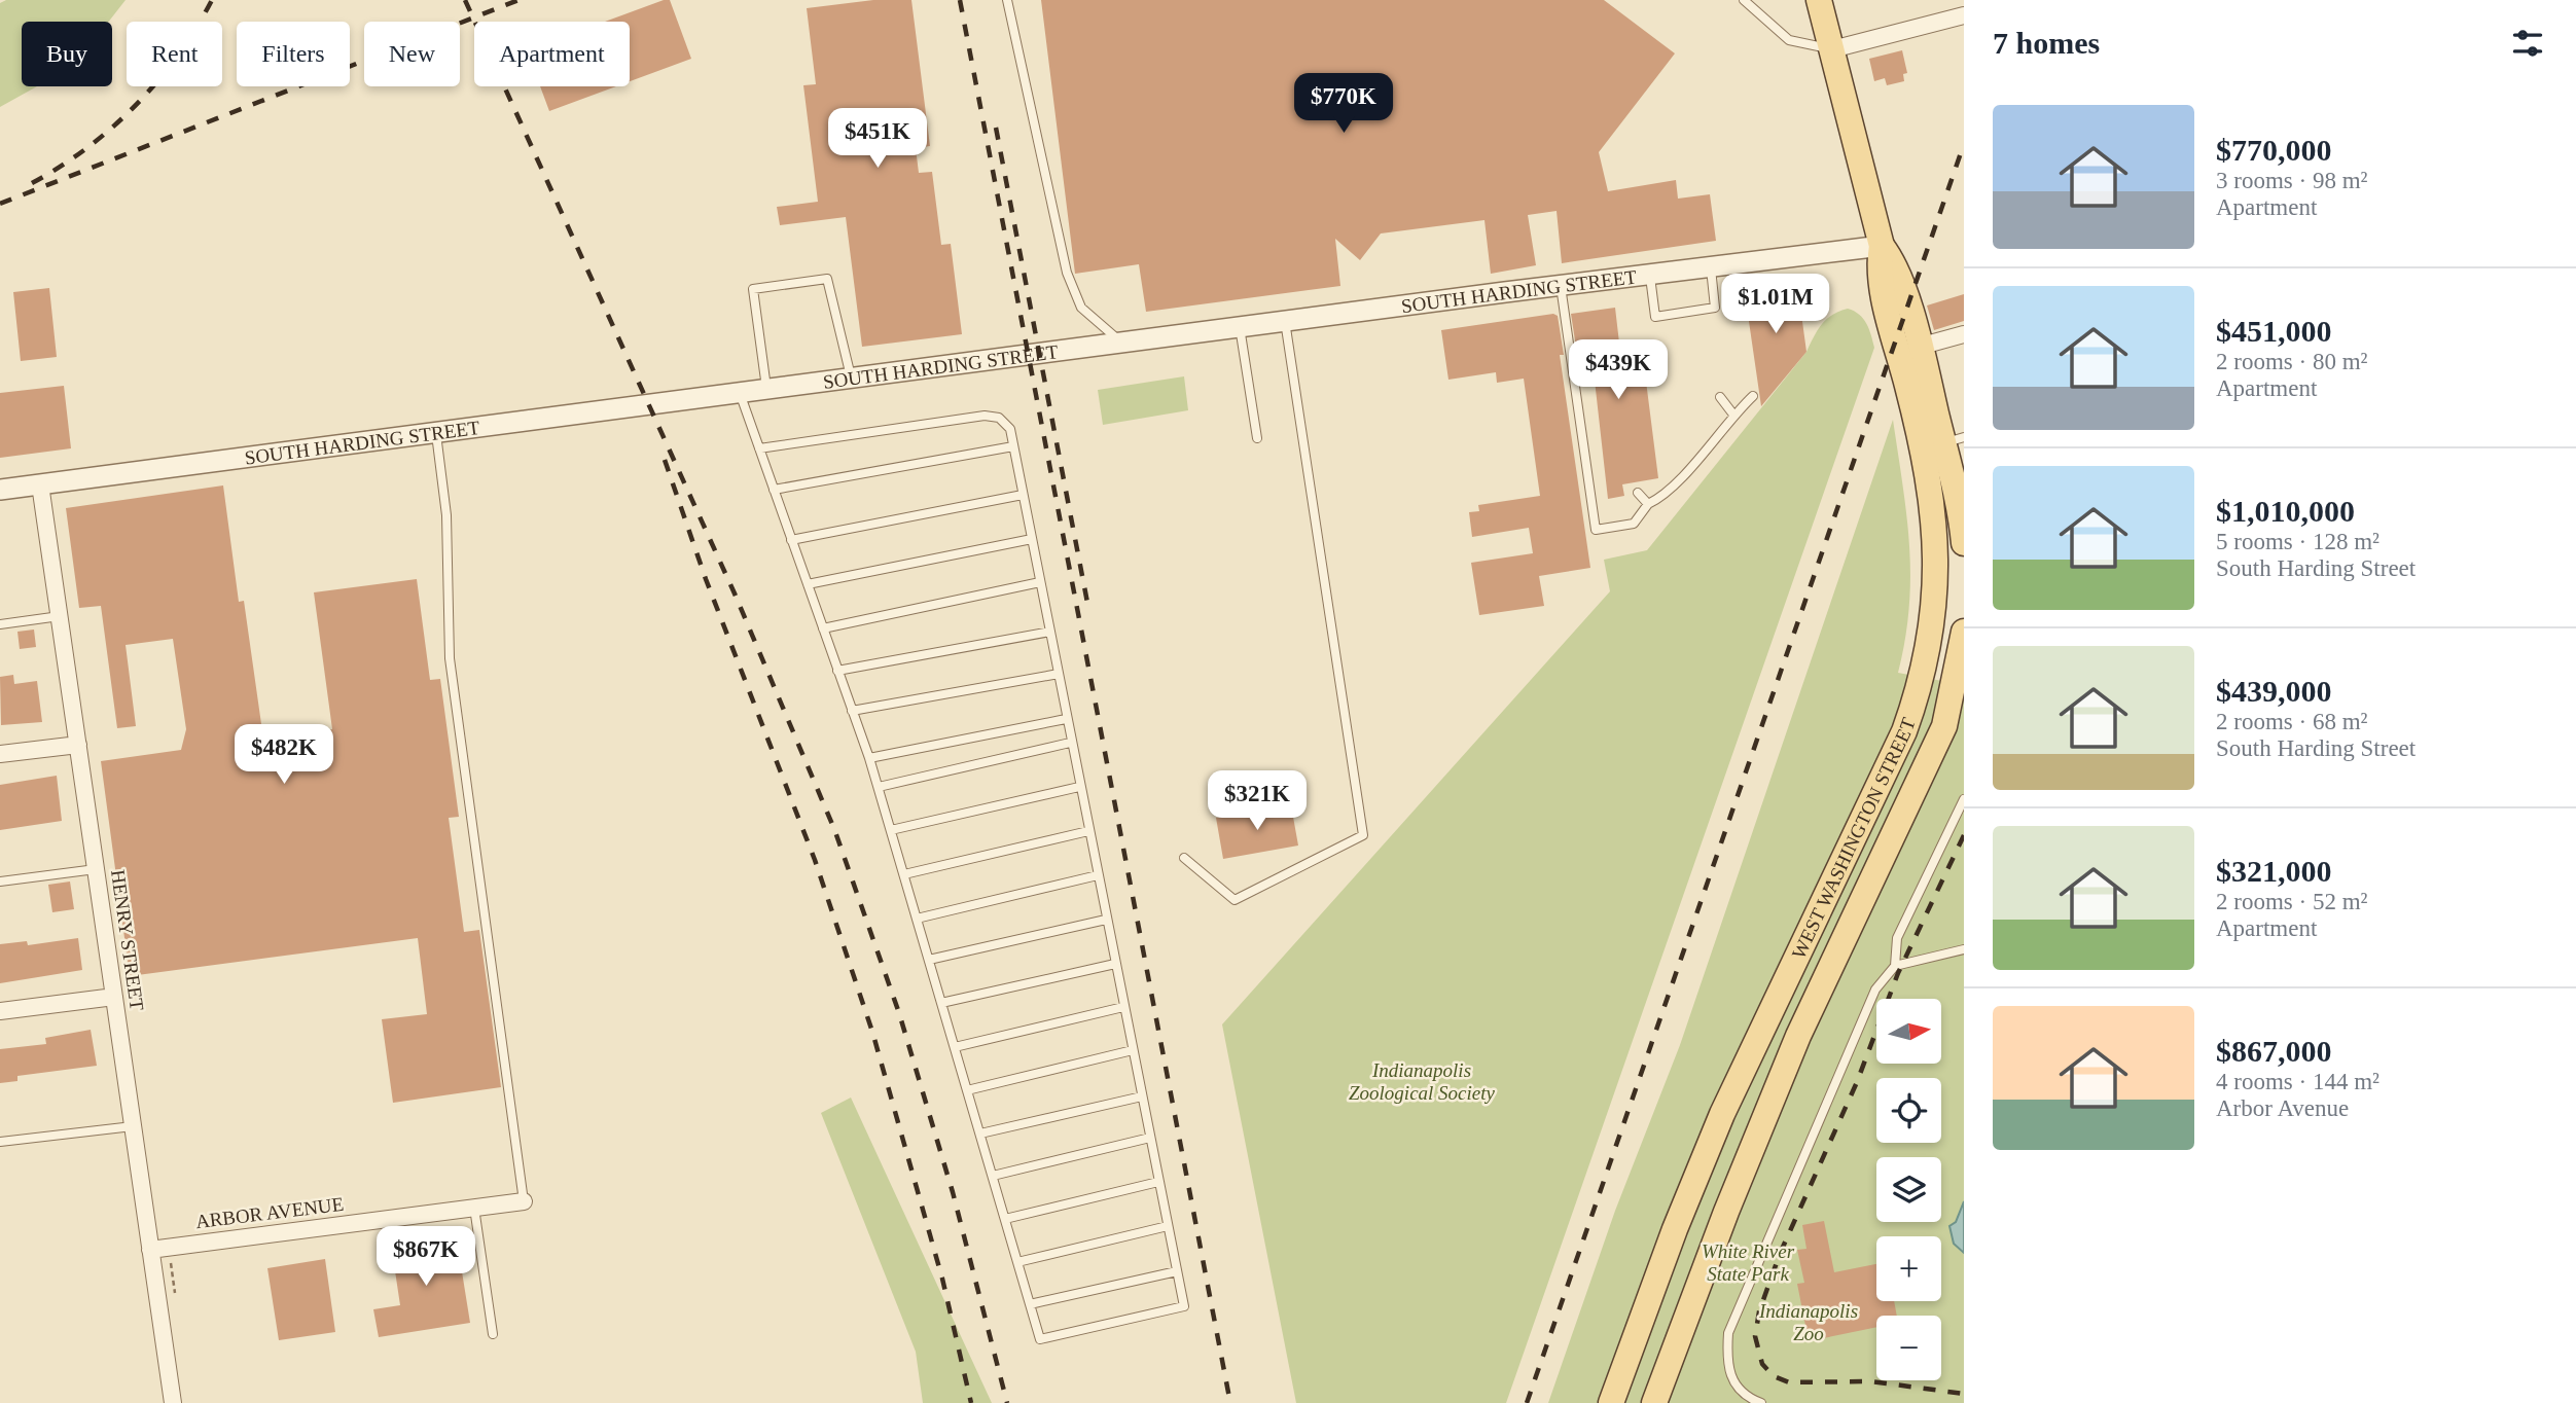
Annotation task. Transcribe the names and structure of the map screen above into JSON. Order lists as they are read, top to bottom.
{
  "streets": {
    "main road": ["WEST WASHINGTON STREET"],
    "street": ["SOUTH HARDING STREET", "HENRY STREET", "ARBOR AVENUE"]
  },
  "crossings": [
    ["SOUTH HARDING STREET", "WEST WASHINGTON STREET"],
    ["SOUTH HARDING STREET", "HENRY STREET"],
    ["HENRY STREET", "ARBOR AVENUE"]
  ],
  "parks": ["Indianapolis Zoological Society", "White River State Park", "Indianapolis Zoo"],
  "north": "right",
  "page": {
    "heading": "7 homes",
    "chip": [
      "Buy",
      "Rent",
      "Filters",
      "New",
      "Apartment"
    ],
    "price": [
      "$770K",
      "$451K",
      "$1.01M",
      "$439K",
      "$482K",
      "$321K",
      "$867K"
    ],
    "list": [
      {
        "name": "$770,000",
        "note": "3 rooms · 98 m² · Apartment"
      },
      {
        "name": "$451,000",
        "note": "2 rooms · 80 m² · Apartment"
      },
      {
        "name": "$1,010,000",
        "note": "5 rooms · 128 m² · South Harding Street"
      },
      {
        "name": "$439,000",
        "note": "2 rooms · 68 m² · South Harding Street"
      },
      {
        "name": "$321,000",
        "note": "2 rooms · 52 m² · Apartment"
      },
      {
        "name": "$867,000",
        "note": "4 rooms · 144 m² · Arbor Avenue"
      }
    ],
    "map_buttons": ["+", "−"]
  }
}
